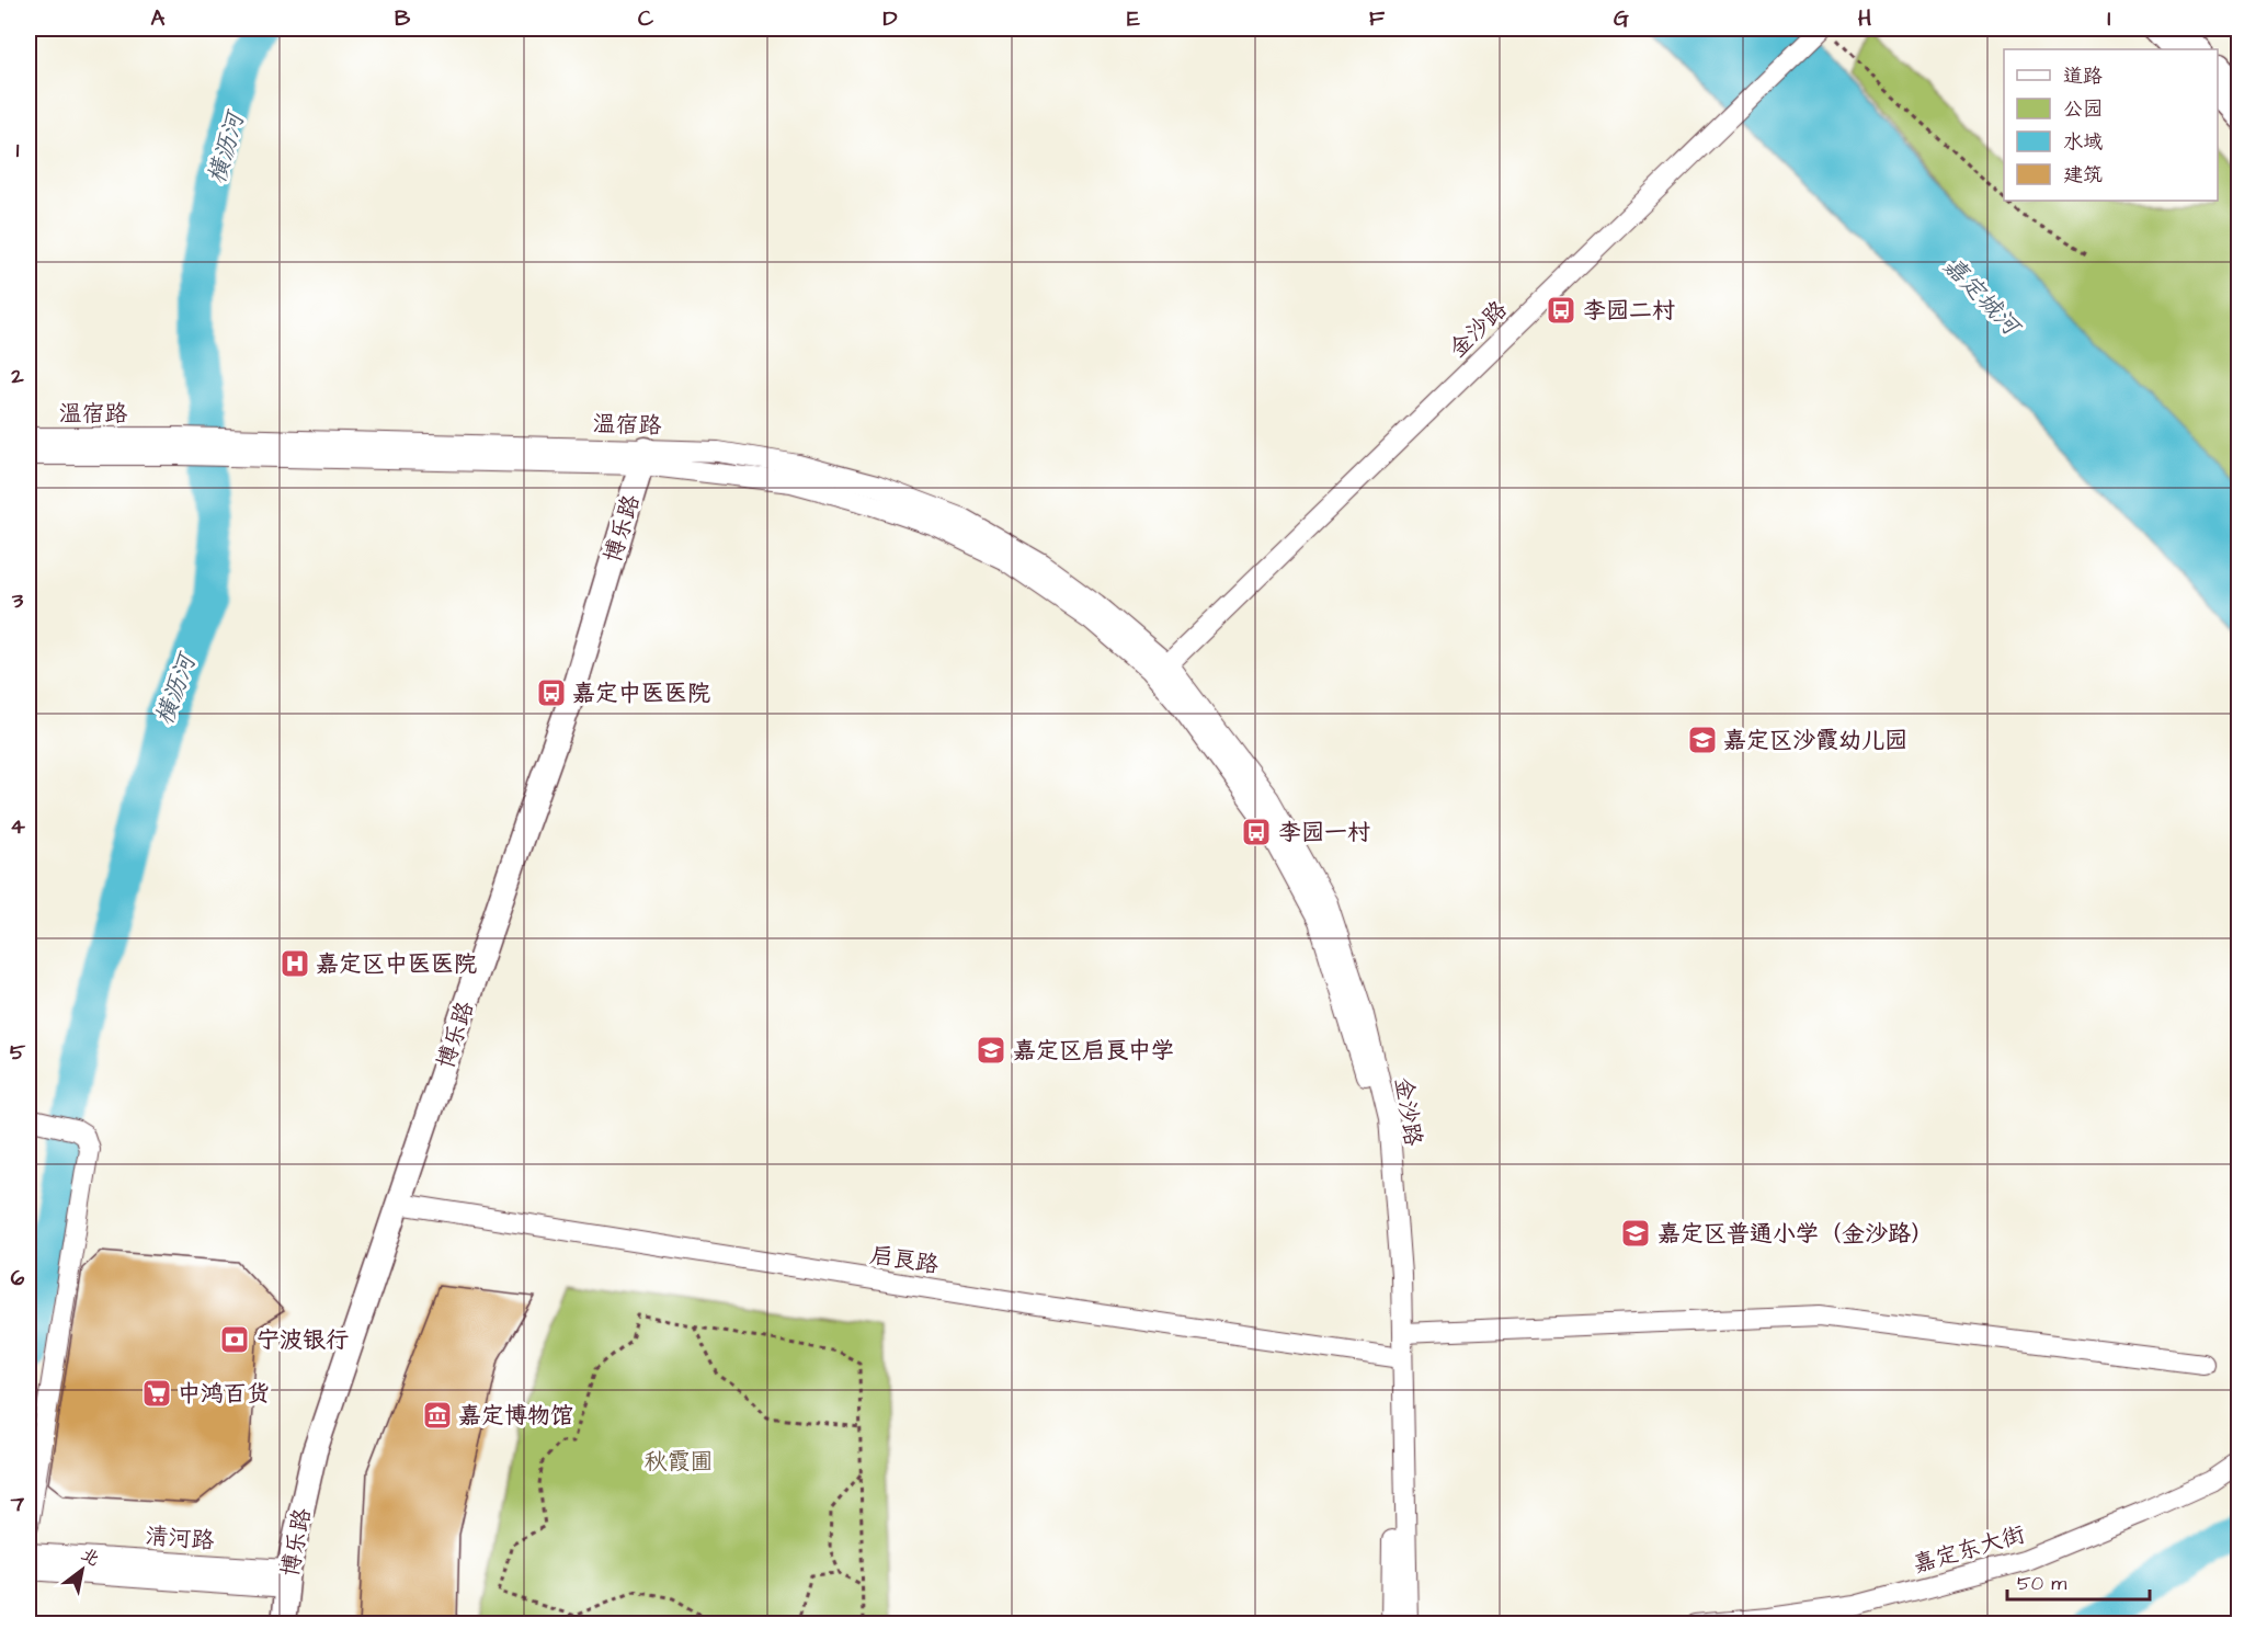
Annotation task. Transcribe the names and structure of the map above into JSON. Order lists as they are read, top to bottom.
{
  "streets": {
    "main road": ["博乐路"],
    "street": [
      "金沙路",
      "温宿路",
      "启良路",
      "清河路",
      "嘉定东大街"
    ]
  },
  "crossings": [
    ["金沙路", "温宿路"],
    ["金沙路", "启良路"],
    ["温宿路", "博乐路"],
    ["博乐路", "启良路"],
    ["博乐路", "清河路"]
  ],
  "water": ["横沥河", "嘉定城河"],
  "parks": ["秋霞圃"],
  "places": {
    "bus stop": ["李园二村", "嘉定中医医院", "李园一村"],
    "school or university": ["嘉定区沙霞幼儿园", "嘉定区启良中学", "嘉定区普通小学（金沙路）"],
    "hospital": ["嘉定区中医医院"],
    "bank": ["宁波银行"],
    "supermarket": ["中鸿百货"],
    "museum": ["嘉定博物馆"]
  },
  "legend": [
    "道路",
    "公园",
    "水域",
    "建筑"
  ],
  "scale_bar": "50 m",
  "north": "top right",
  "grid": {
    "columns": [
      "A",
      "B",
      "C",
      "D",
      "E",
      "F",
      "G",
      "H",
      "I"
    ],
    "rows": [
      "1",
      "2",
      "3",
      "4",
      "5",
      "6",
      "7"
    ]
  }
}
